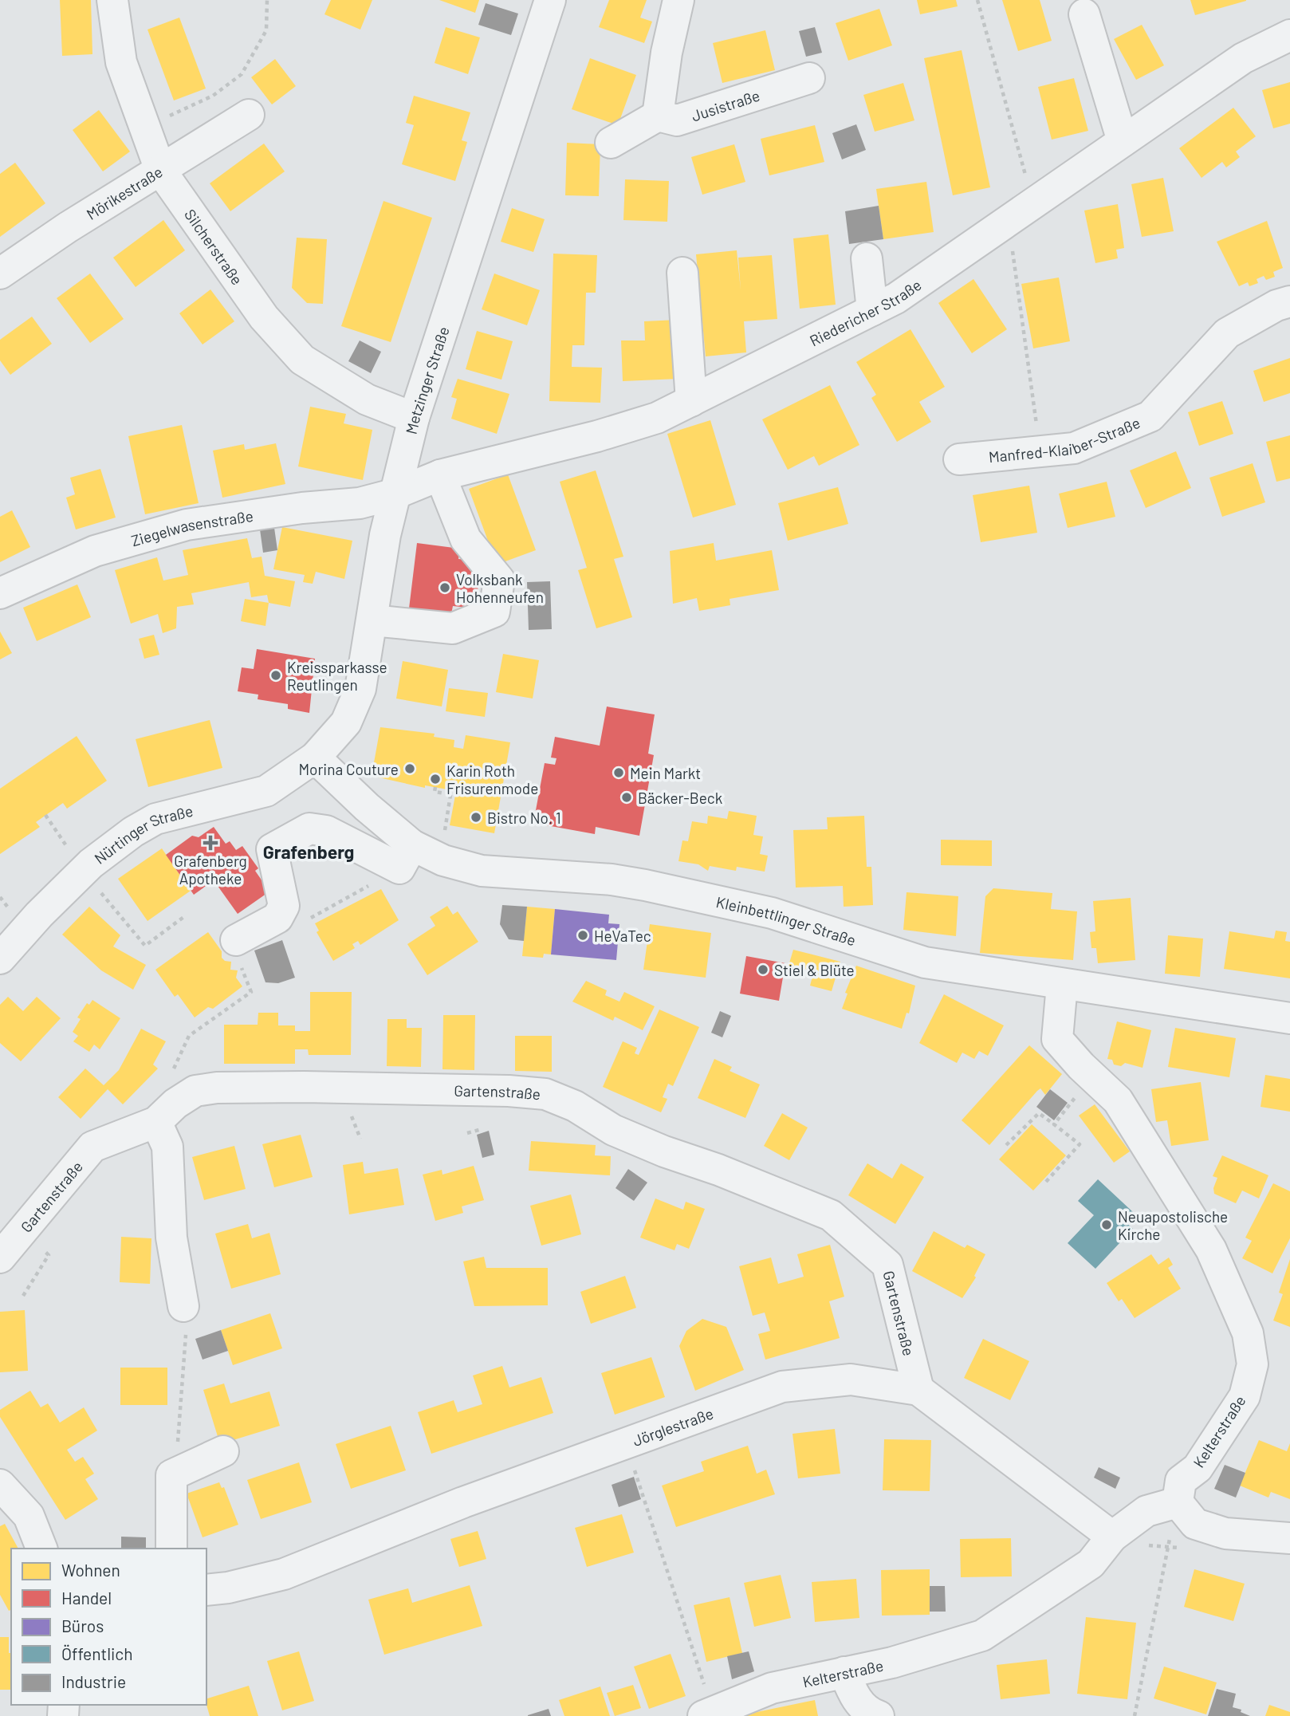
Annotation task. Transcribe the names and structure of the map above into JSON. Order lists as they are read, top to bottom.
{
  "streets": {
    "street": [
      "Jusistraße",
      "Mörikestraße",
      "Silcherstraße",
      "Riedericher Straße",
      "Metzinger Straße",
      "Manfred-Klaiber-Straße",
      "Ziegelwasenstraße",
      "Nürtinger Straße",
      "Kleinbettlinger Straße",
      "Gartenstraße",
      "Jörglestraße",
      "Kelterstraße"
    ]
  },
  "crossings": [
    ["Mörikestraße", "Silcherstraße"],
    ["Silcherstraße", "Metzinger Straße"],
    ["Riedericher Straße", "Metzinger Straße"],
    ["Riedericher Straße", "Ziegelwasenstraße"],
    ["Metzinger Straße", "Ziegelwasenstraße"],
    ["Metzinger Straße", "Nürtinger Straße"],
    ["Metzinger Straße", "Kleinbettlinger Straße"],
    ["Nürtinger Straße", "Kleinbettlinger Straße"],
    ["Kleinbettlinger Straße", "Kelterstraße"],
    ["Gartenstraße", "Jörglestraße"],
    ["Jörglestraße", "Kelterstraße"]
  ],
  "districts": ["Grafenberg"],
  "places": {
    "other": [
      "Volksbank Hohenneufen",
      "Kreissparkasse Reutlingen",
      "Morina Couture",
      "Mein Markt",
      "Karin Roth Frisurenmode",
      "Bäcker-Beck",
      "Bistro No. 1",
      "HeVaTec",
      "Stiel & Blüte",
      "Neuapostolische Kirche"
    ],
    "health": ["Grafenberg Apotheke"]
  },
  "legend": [
    "Wohnen",
    "Handel",
    "Büros",
    "Öffentlich",
    "Industrie"
  ]
}
